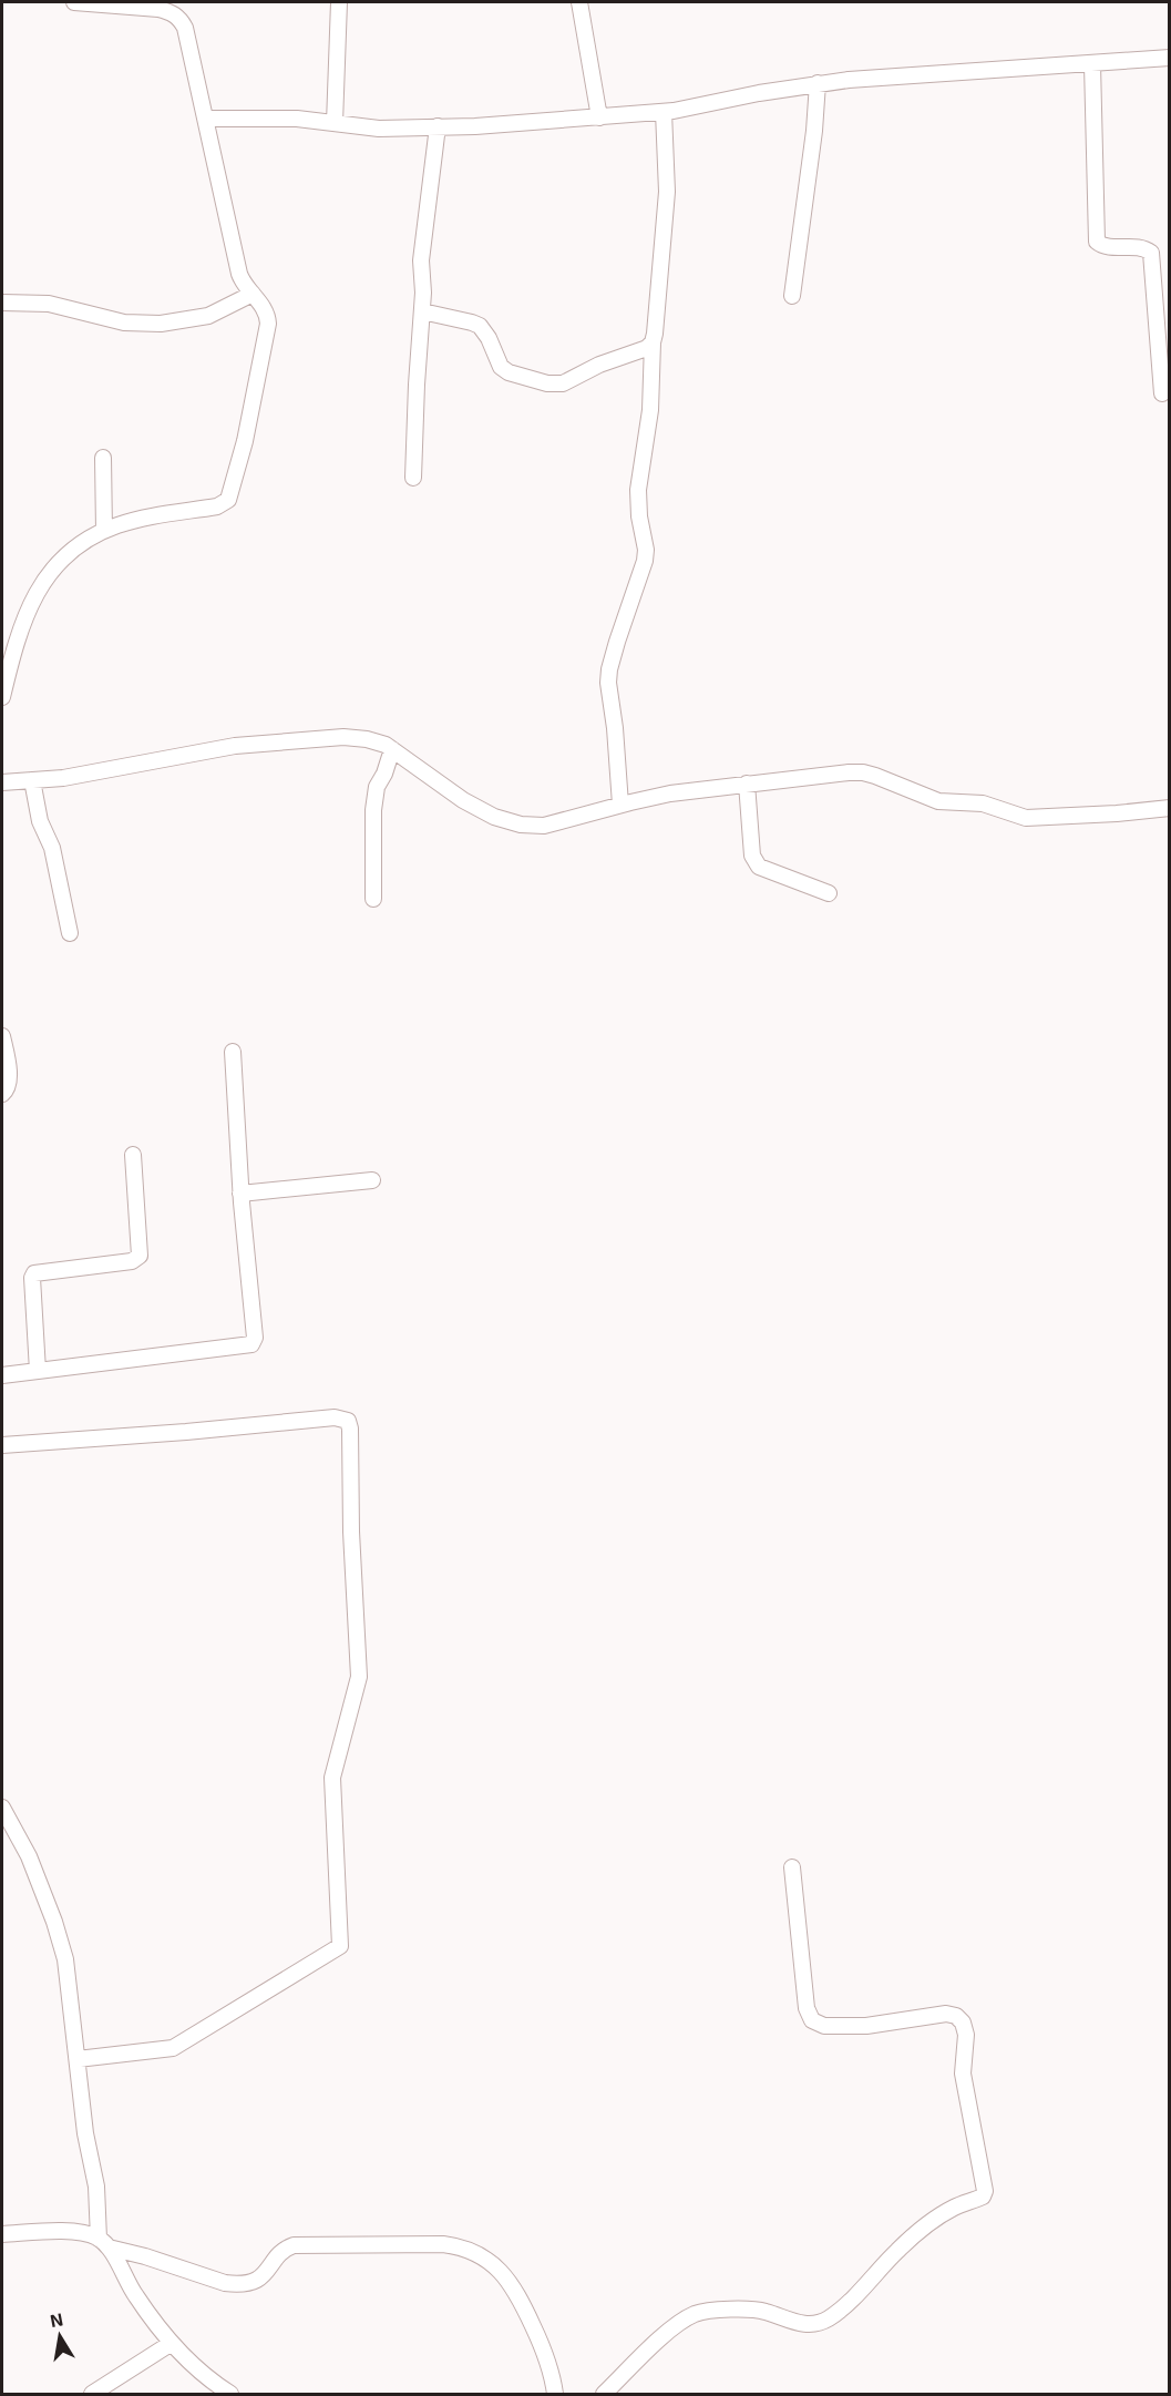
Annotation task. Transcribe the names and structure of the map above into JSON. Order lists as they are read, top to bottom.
{
  "north": "top"
}
